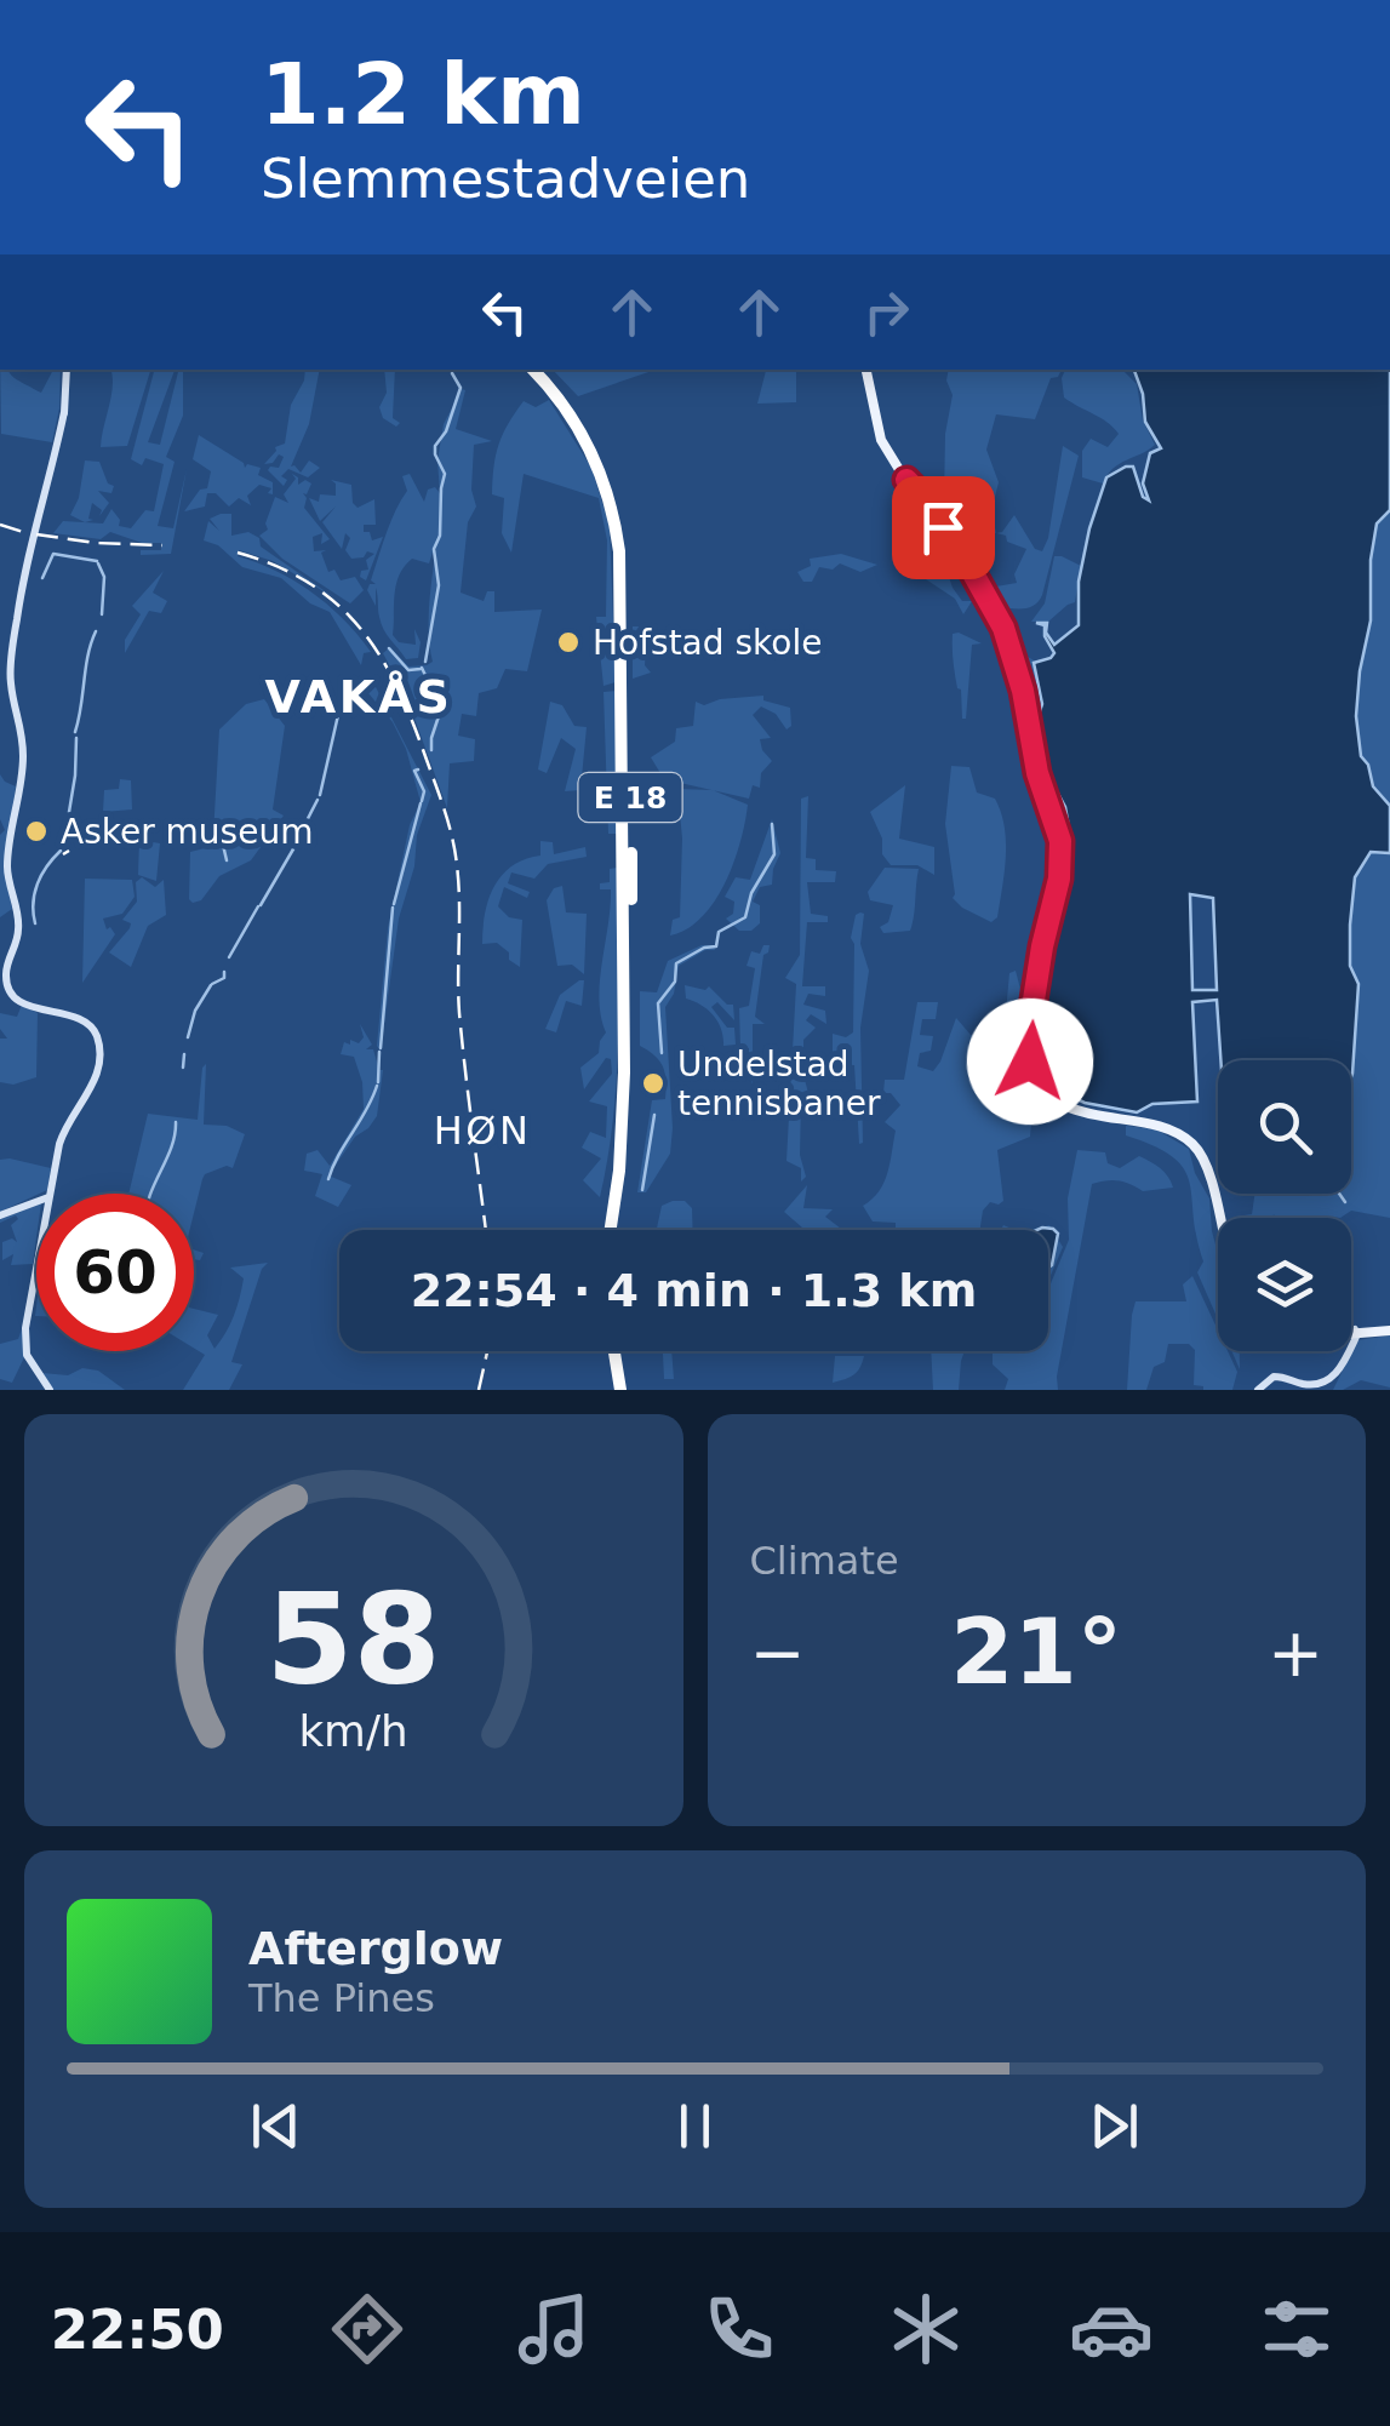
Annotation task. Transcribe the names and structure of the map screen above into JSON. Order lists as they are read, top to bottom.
{
  "streets": {
    "highway": ["E 18"]
  },
  "districts": ["VAKÅS", "HØN"],
  "places": ["Hofstad skole", "Asker museum", "Undelstad tennisbaner"],
  "page": {
    "turn": ["1.2 km", "Slemmestadveien"],
    "limit": "60",
    "trip": "22:54 · 4 min · 1.3 km",
    "tile": "Climate",
    "heat": ["−", "21°", "+"],
    "song": ["Afterglow", "The Pines"],
    "tabs": "22:50",
    "gauge": ["58", "km/h"]
  }
}
